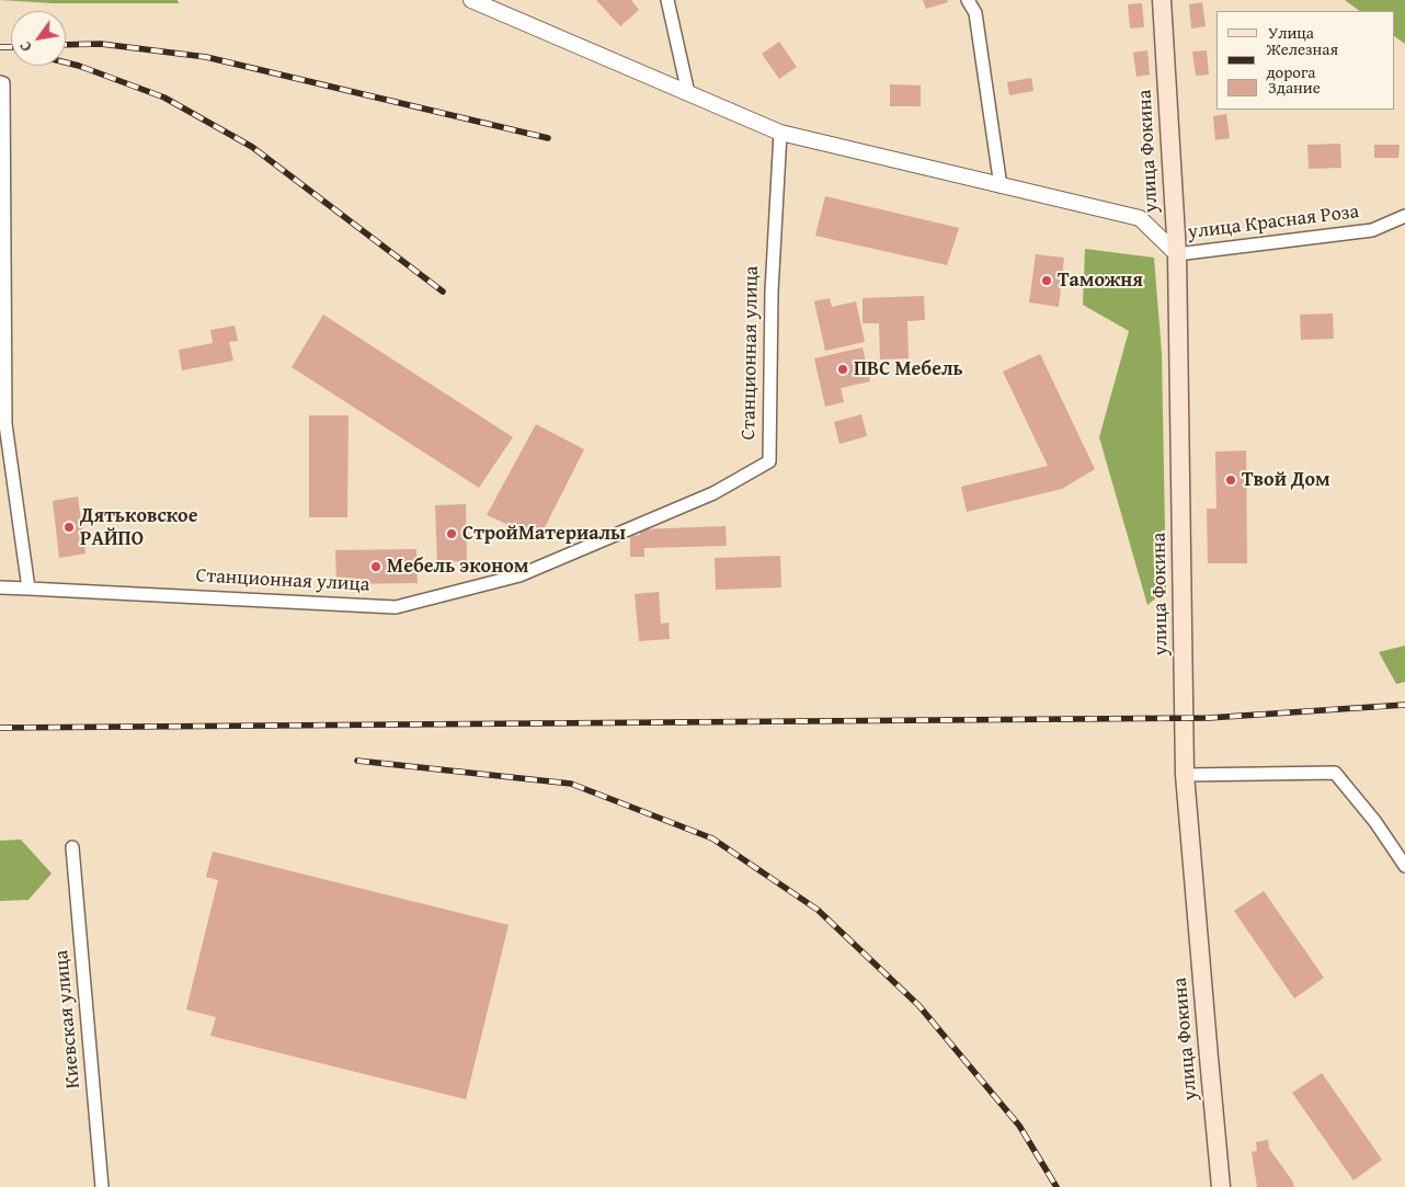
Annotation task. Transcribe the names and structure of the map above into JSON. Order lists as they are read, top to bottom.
{
  "streets": {
    "main road": ["улица Фокина"],
    "street": ["улица Красная Роза", "Станционная улица", "Киевская улица"]
  },
  "crossings": [
    ["улица Фокина", "улица Красная Роза"]
  ],
  "places": [
    "Таможня",
    "ПВС Мебель",
    "Твой Дом",
    "Дятьковское РАЙПО",
    "СтройМатериалы",
    "Мебель эконом"
  ],
  "legend": ["Улица", "Железная дорога", "Здание"],
  "north": "bottom left"
}
